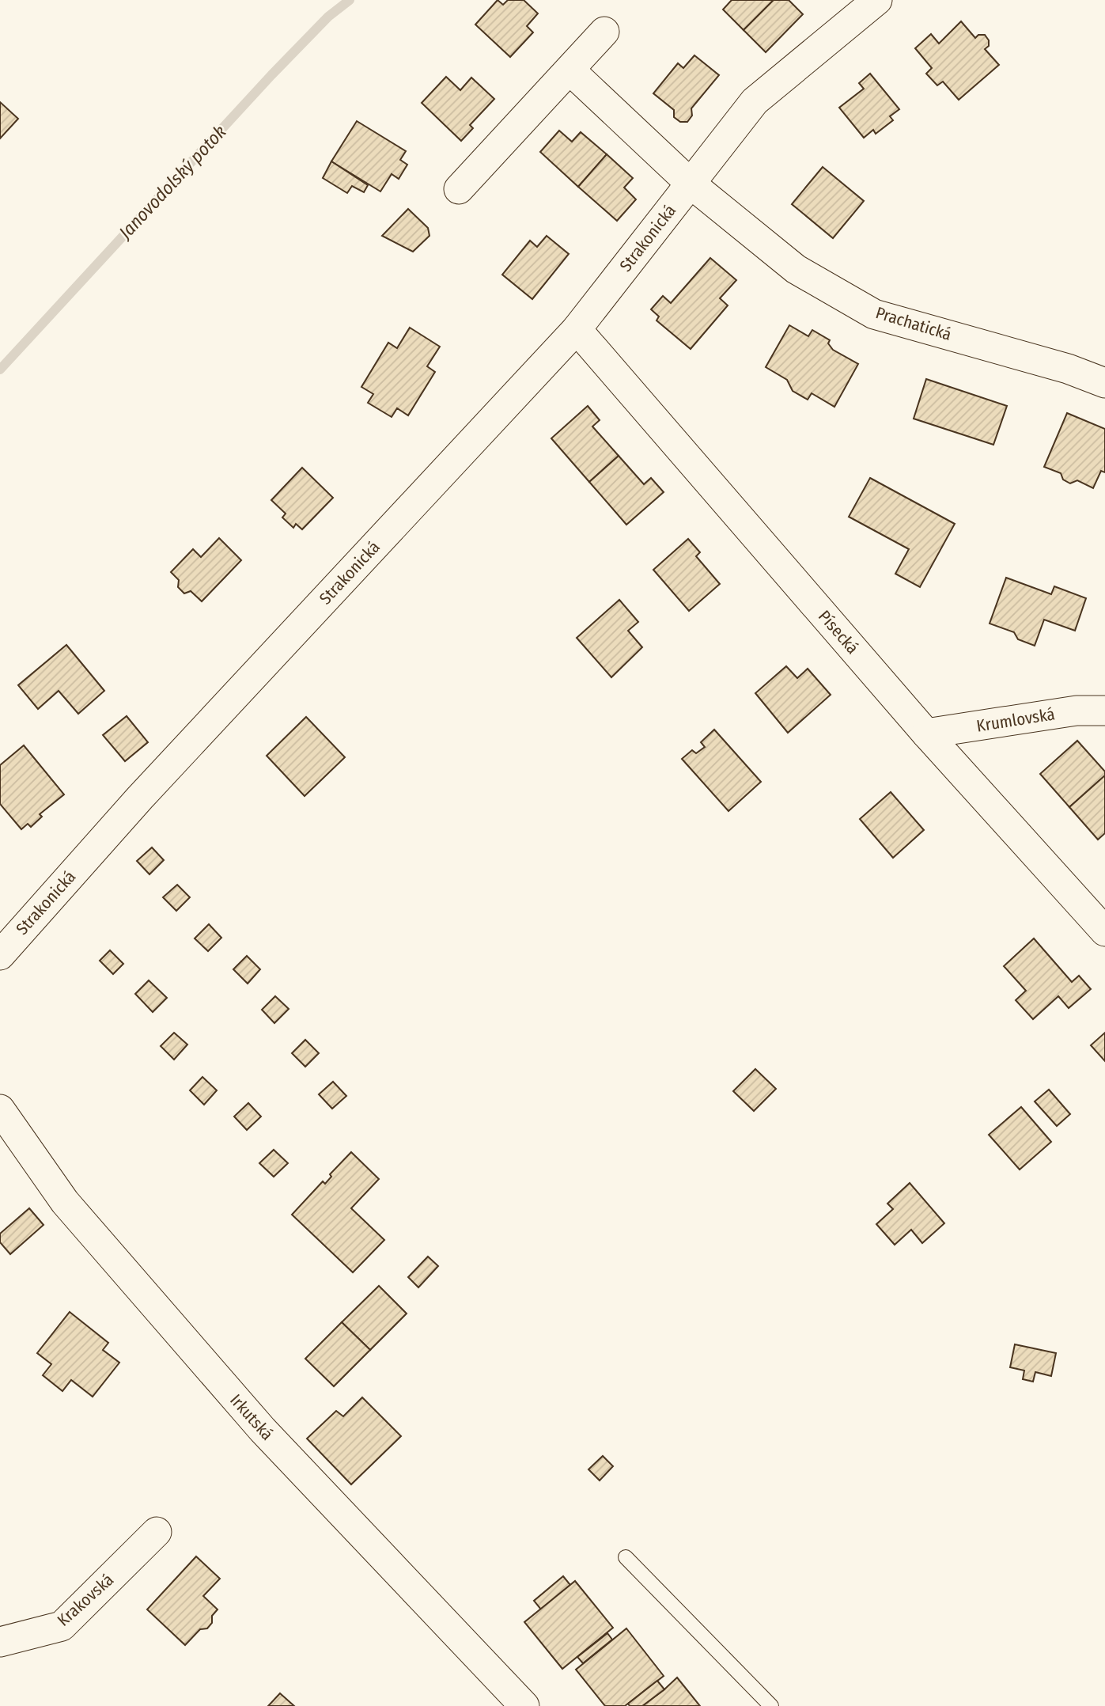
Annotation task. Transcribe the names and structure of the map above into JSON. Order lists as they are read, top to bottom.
{
  "streets": {
    "street": [
      "Strakonická",
      "Prachatická",
      "Písecká",
      "Krumlovská",
      "Irkutská",
      "Krakovská"
    ]
  },
  "crossings": [
    ["Strakonická", "Prachatická"],
    ["Strakonická", "Písecká"],
    ["Písecká", "Krumlovská"]
  ],
  "water": ["Janovodolský potok"]
}
